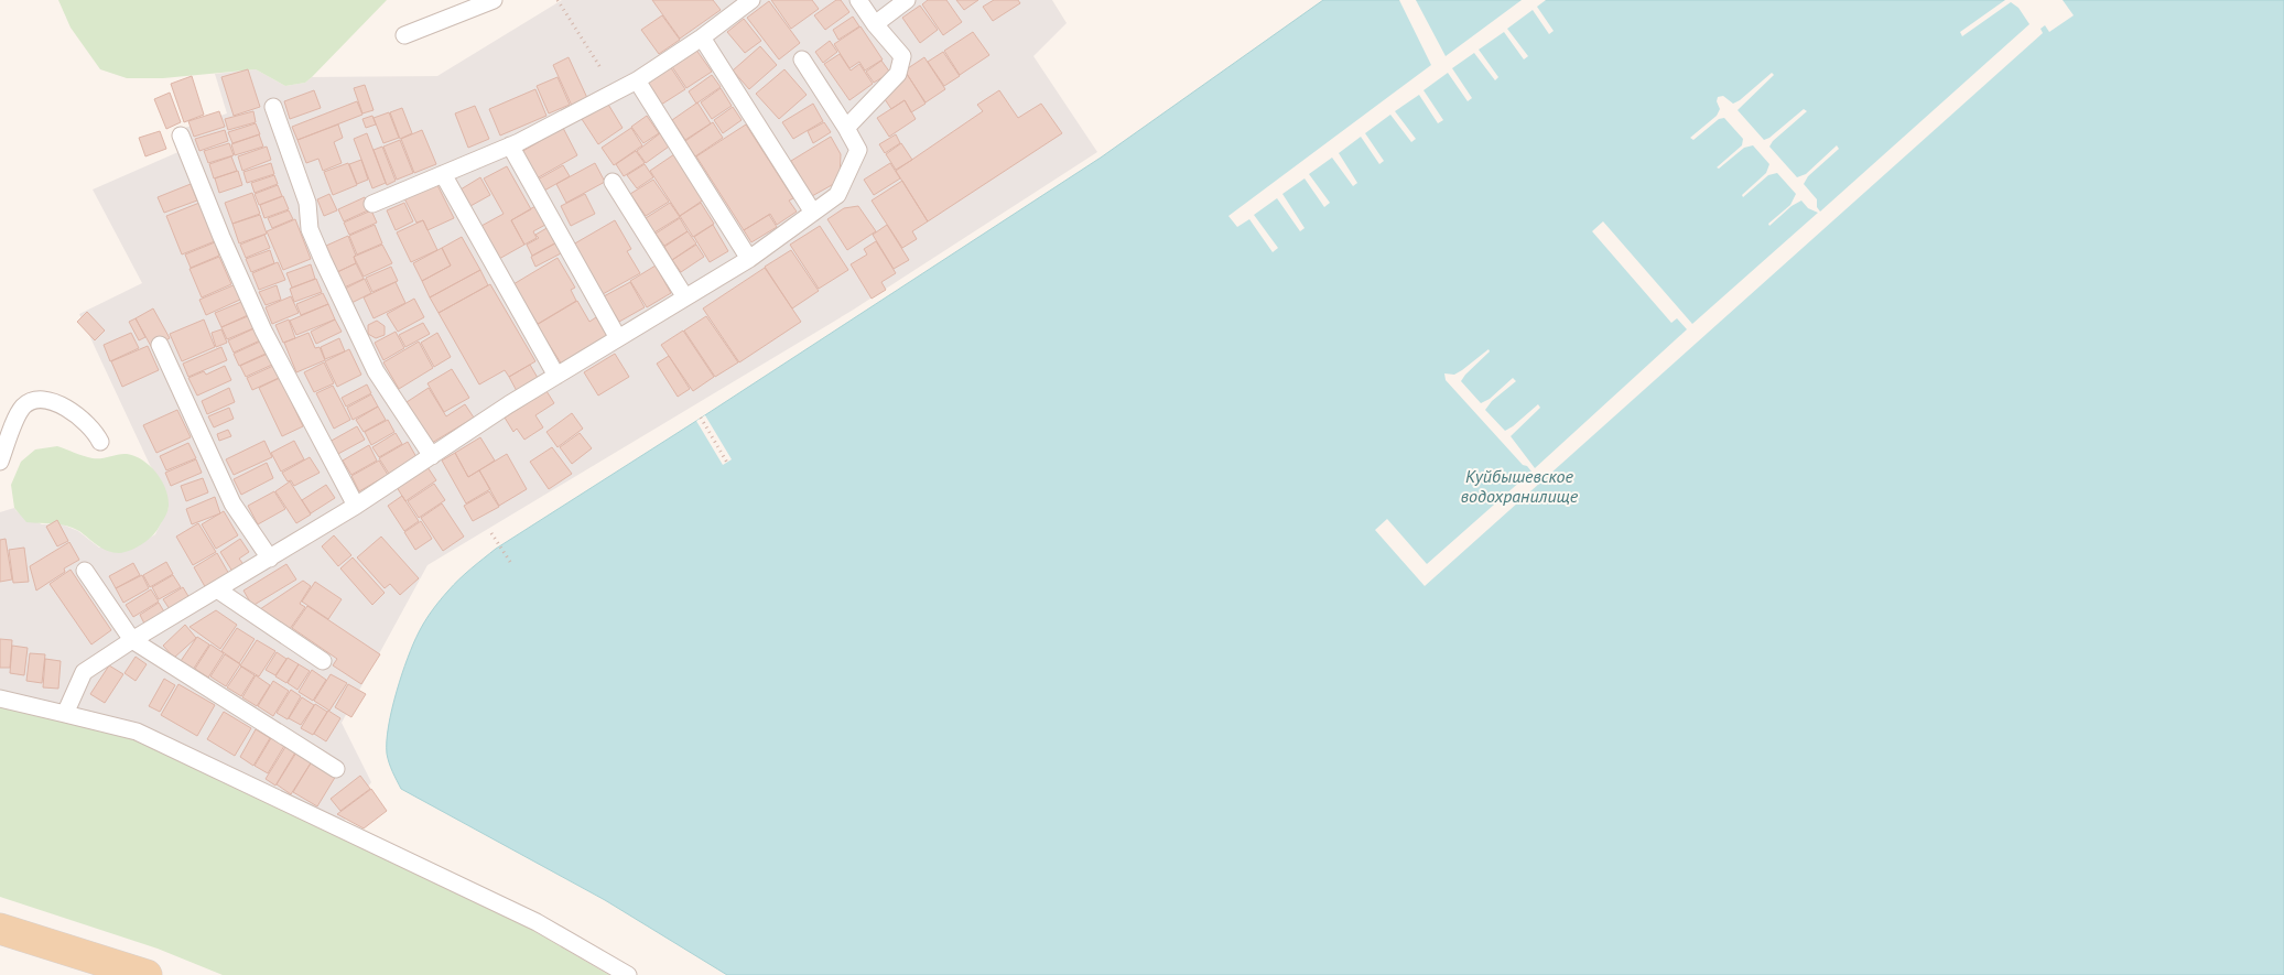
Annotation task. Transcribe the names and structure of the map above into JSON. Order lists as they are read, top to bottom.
{
  "water": ["Куйбышевское водохранилище"]
}
